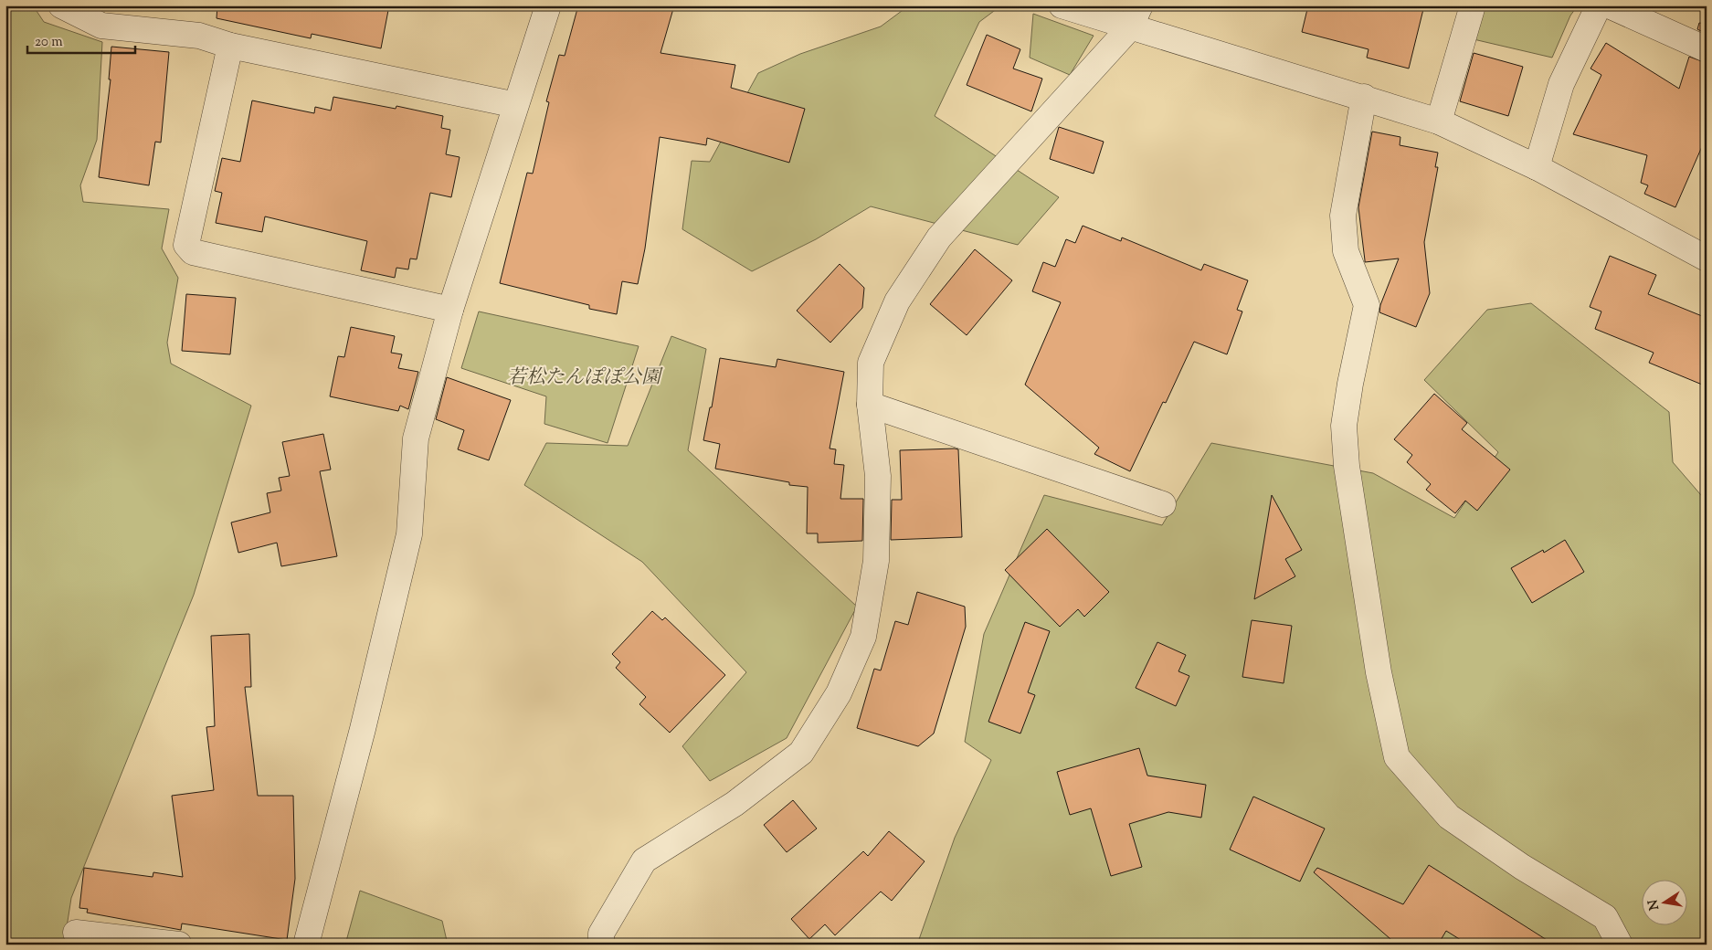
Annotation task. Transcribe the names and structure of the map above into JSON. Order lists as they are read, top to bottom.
{
  "parks": ["若松たんぽぽ公園"],
  "scale_bar": "20 m",
  "north": "left"
}
